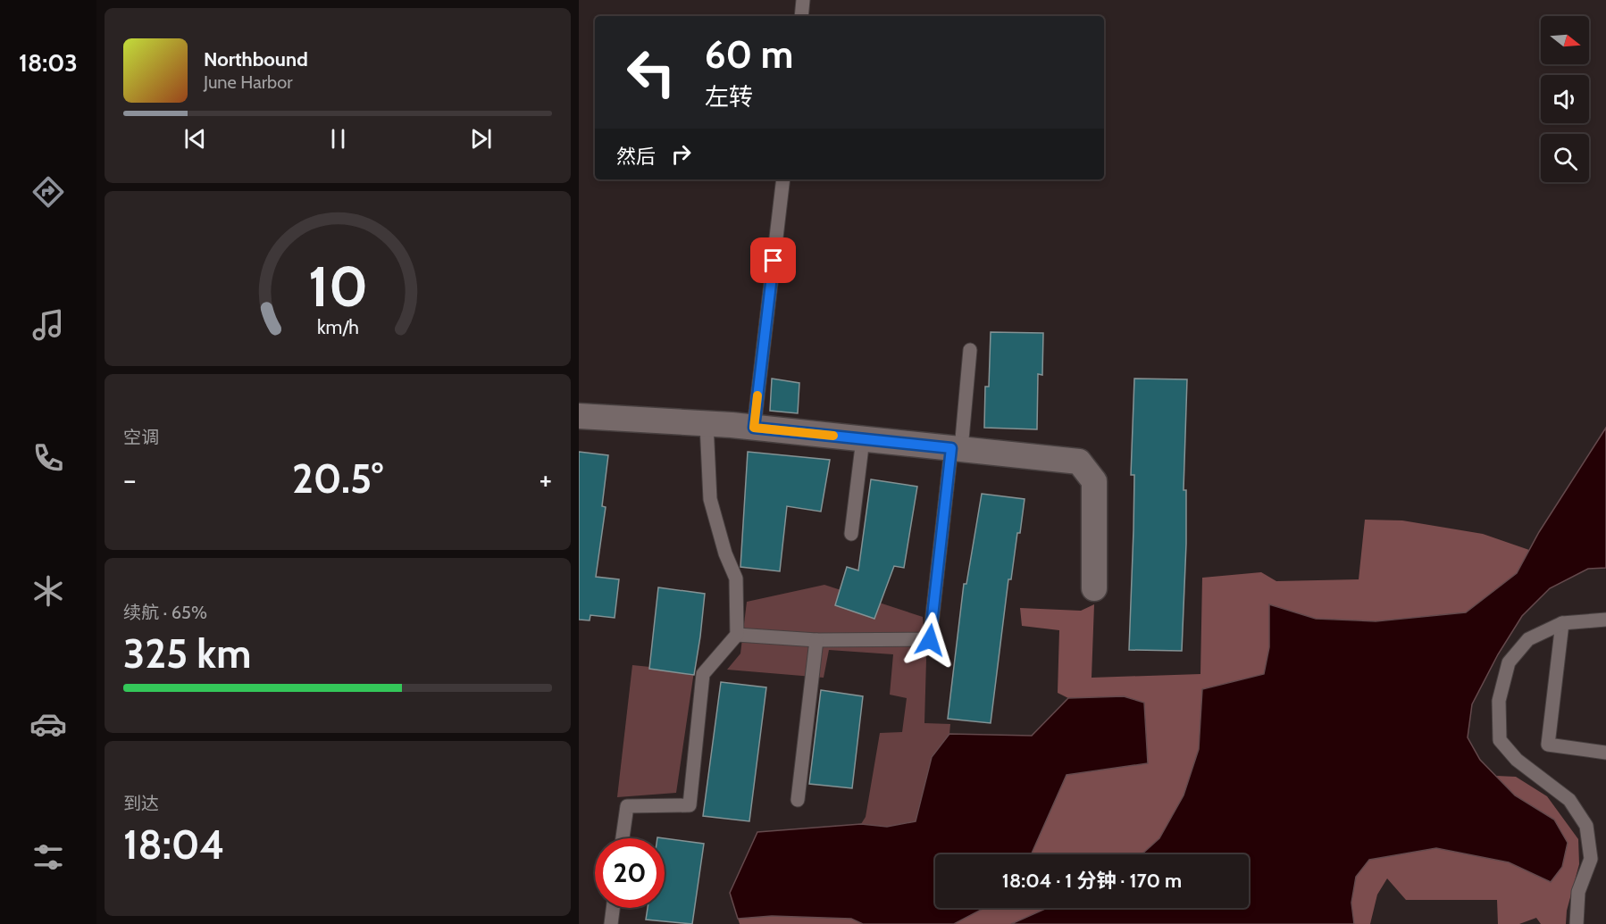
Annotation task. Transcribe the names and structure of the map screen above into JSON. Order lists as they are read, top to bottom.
{
  "north": "right",
  "page": {
    "tabs": "18:03",
    "turn": ["60 m", "左转"],
    "song": ["Northbound", "June Harbor"],
    "then": "然后",
    "tile": [
      "空调",
      ["续航 · 65%", "325 km"],
      ["到达", "18:04"]
    ],
    "heat": ["−", "20.5°", "+"],
    "limit": "20",
    "trip": "18:04 · 1 分钟 · 170 m",
    "gauge": ["10", "km/h"]
  }
}
